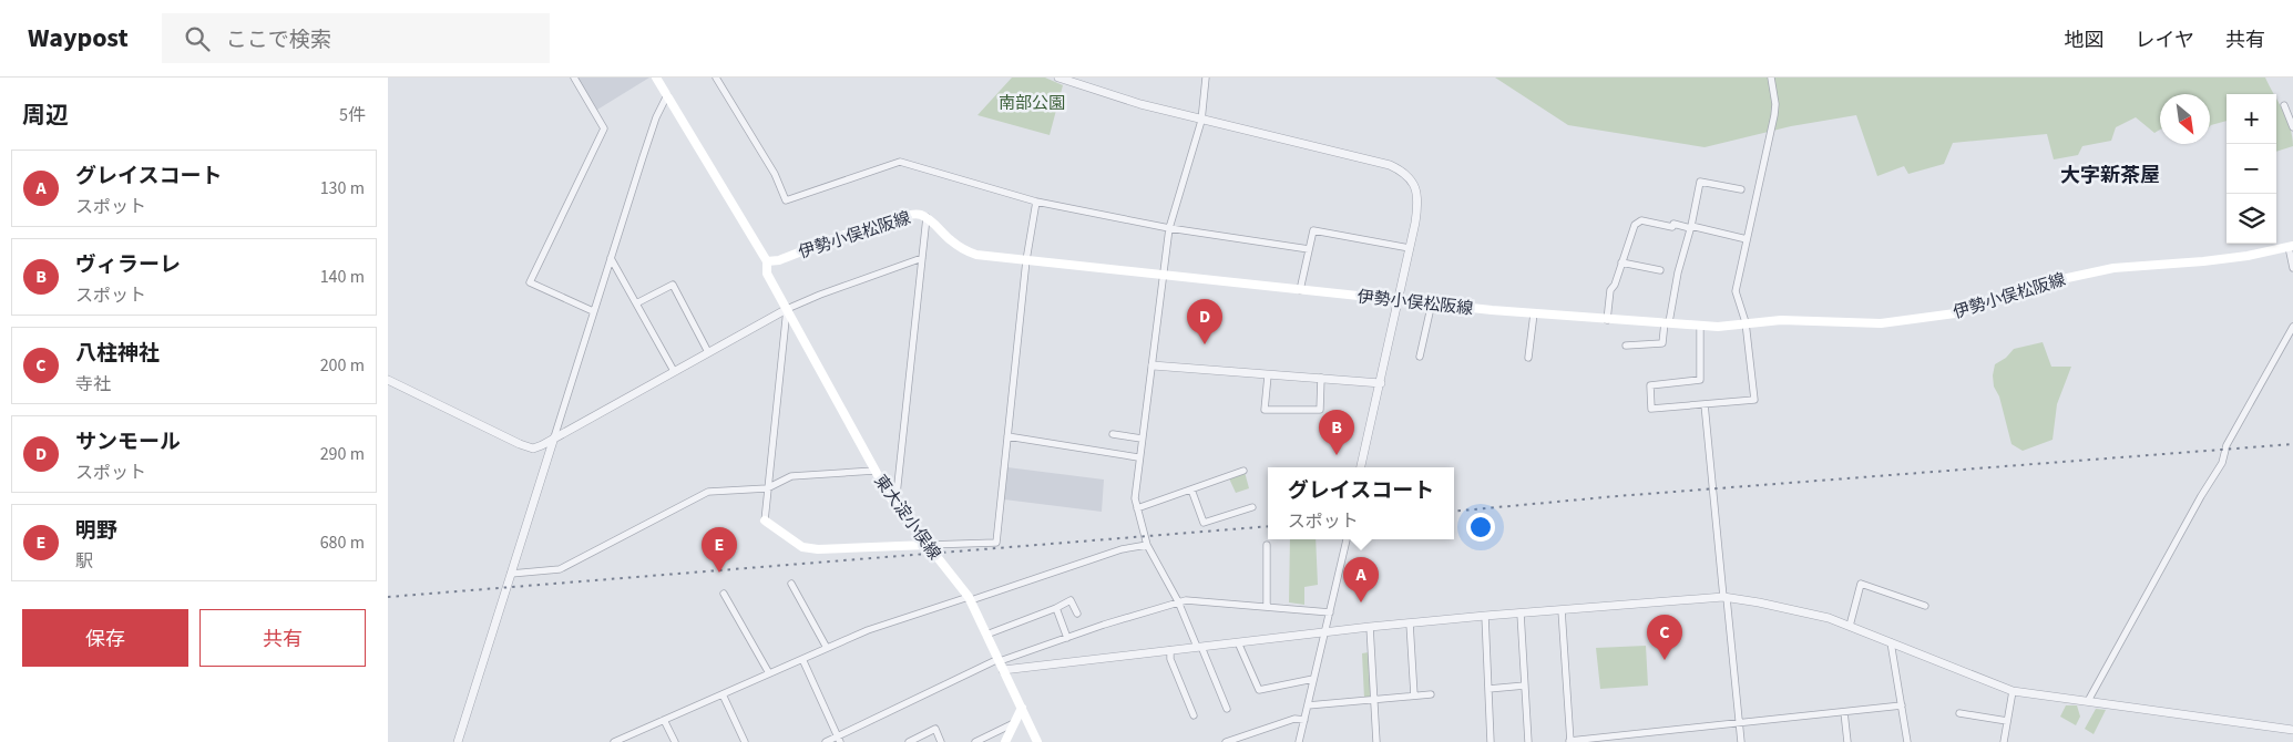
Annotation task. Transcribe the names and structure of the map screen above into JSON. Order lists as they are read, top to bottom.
{
  "streets": {
    "main road": ["伊勢小俣松阪線", "東大淀小俣線"]
  },
  "crossings": [
    ["伊勢小俣松阪線", "東大淀小俣線"]
  ],
  "districts": ["大字新茶屋"],
  "parks": ["南部公園"],
  "north": "bottom right",
  "page": {
    "header": "Waypost",
    "search": "ここで検索",
    "nav": ["地図", "レイヤ", "共有"],
    "heading": ["周辺", "5件"],
    "map_buttons": ["+", "−"],
    "list": [
      {
        "mark": "A",
        "name": "グレイスコート",
        "note": "スポット",
        "value": "130 m"
      },
      {
        "mark": "B",
        "name": "ヴィラーレ",
        "note": "スポット",
        "value": "140 m"
      },
      {
        "mark": "C",
        "name": "八柱神社",
        "note": "寺社",
        "value": "200 m"
      },
      {
        "mark": "D",
        "name": "サンモール",
        "note": "スポット",
        "value": "290 m"
      },
      {
        "mark": "E",
        "name": "明野",
        "note": "駅",
        "value": "680 m"
      }
    ],
    "pins": [
      "D",
      "B",
      "E",
      "A",
      "C"
    ],
    "popup": ["グレイスコート", "スポット"],
    "buttons": ["保存", "共有"]
  }
}
